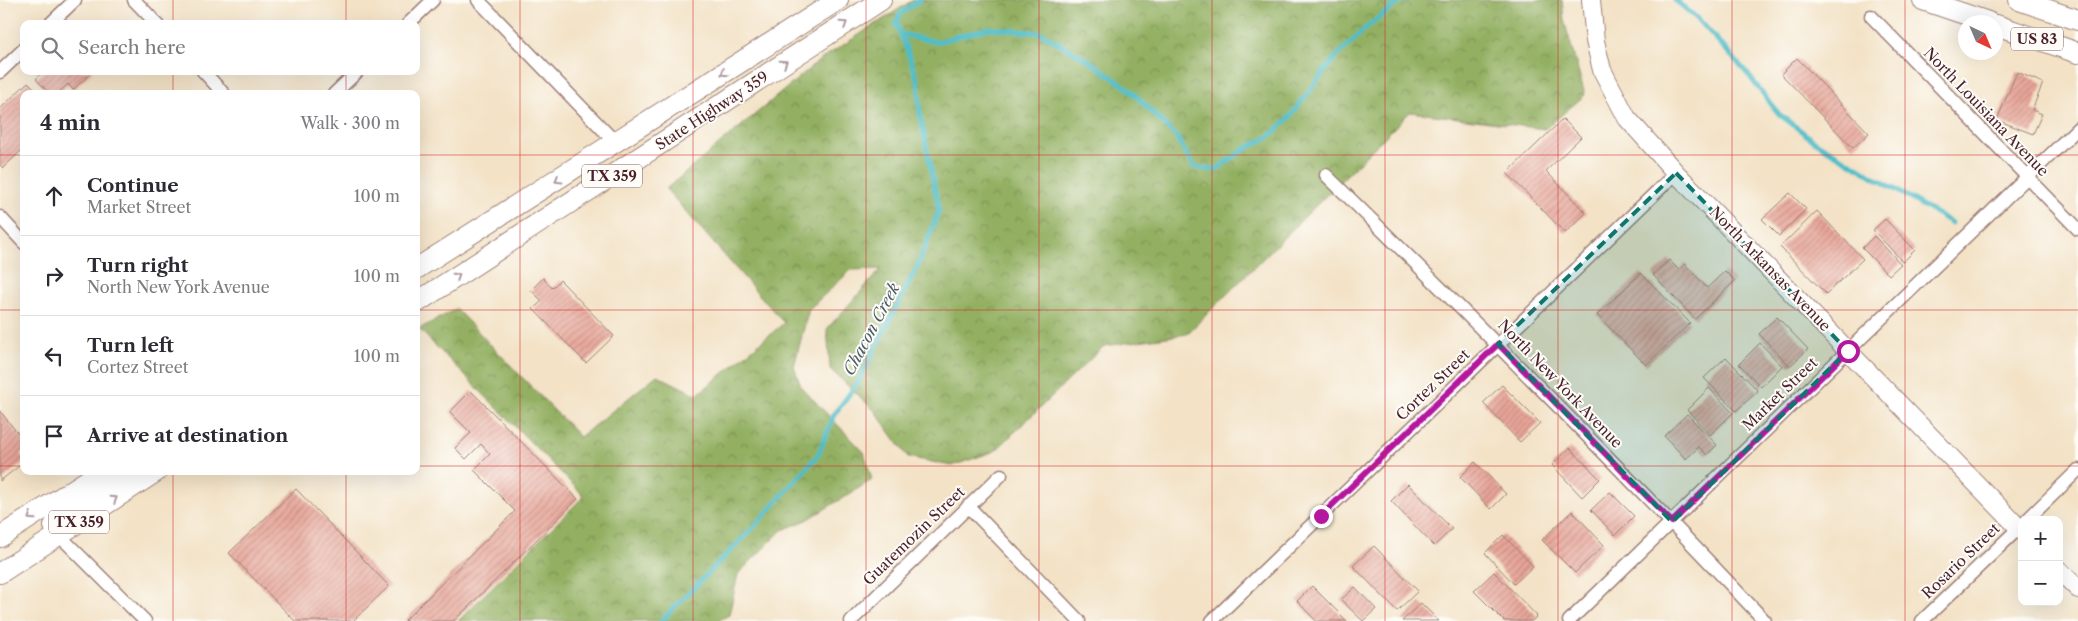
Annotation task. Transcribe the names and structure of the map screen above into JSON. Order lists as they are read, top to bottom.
{
  "streets": {
    "main road": [
      "US 83",
      "State Highway 359",
      "TX 359",
      "North Arkansas Avenue"
    ],
    "street": [
      "North Louisiana Avenue",
      "North New York Avenue",
      "Cortez Street",
      "Market Street",
      "Guatemozin Street",
      "Rosario Street"
    ]
  },
  "crossings": [
    ["North Louisiana Avenue", "Market Street"],
    ["North Arkansas Avenue", "Cortez Street"],
    ["North Arkansas Avenue", "Market Street"],
    ["North New York Avenue", "Cortez Street"],
    ["North New York Avenue", "Market Street"]
  ],
  "water": ["Chacon Creek"],
  "north": "bottom right",
  "page": {
    "search": "Search here",
    "heading": ["4 min", "Walk · 300 m"],
    "list": [
      ["Continue", "Market Street", "100 m"],
      ["Turn right", "North New York Avenue", "100 m"],
      ["Turn left", "Cortez Street", "100 m"],
      "Arrive at destination"
    ],
    "map_buttons": ["+", "−"]
  }
}
